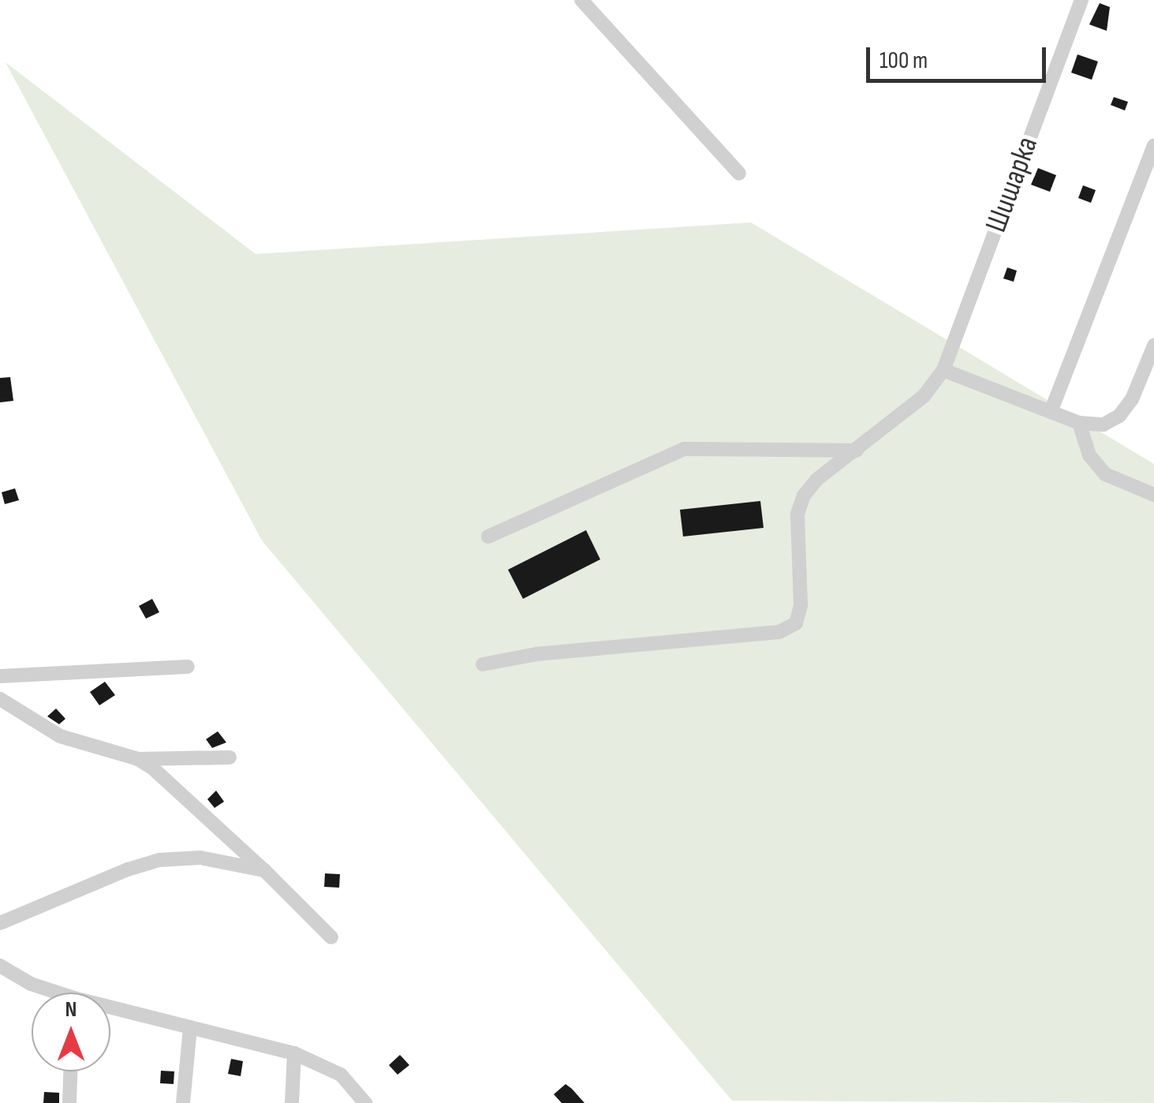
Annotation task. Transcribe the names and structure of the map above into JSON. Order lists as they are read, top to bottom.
{
  "streets": {
    "street": ["Шишарка"]
  },
  "scale_bar": "100 m",
  "north": "top"
}
